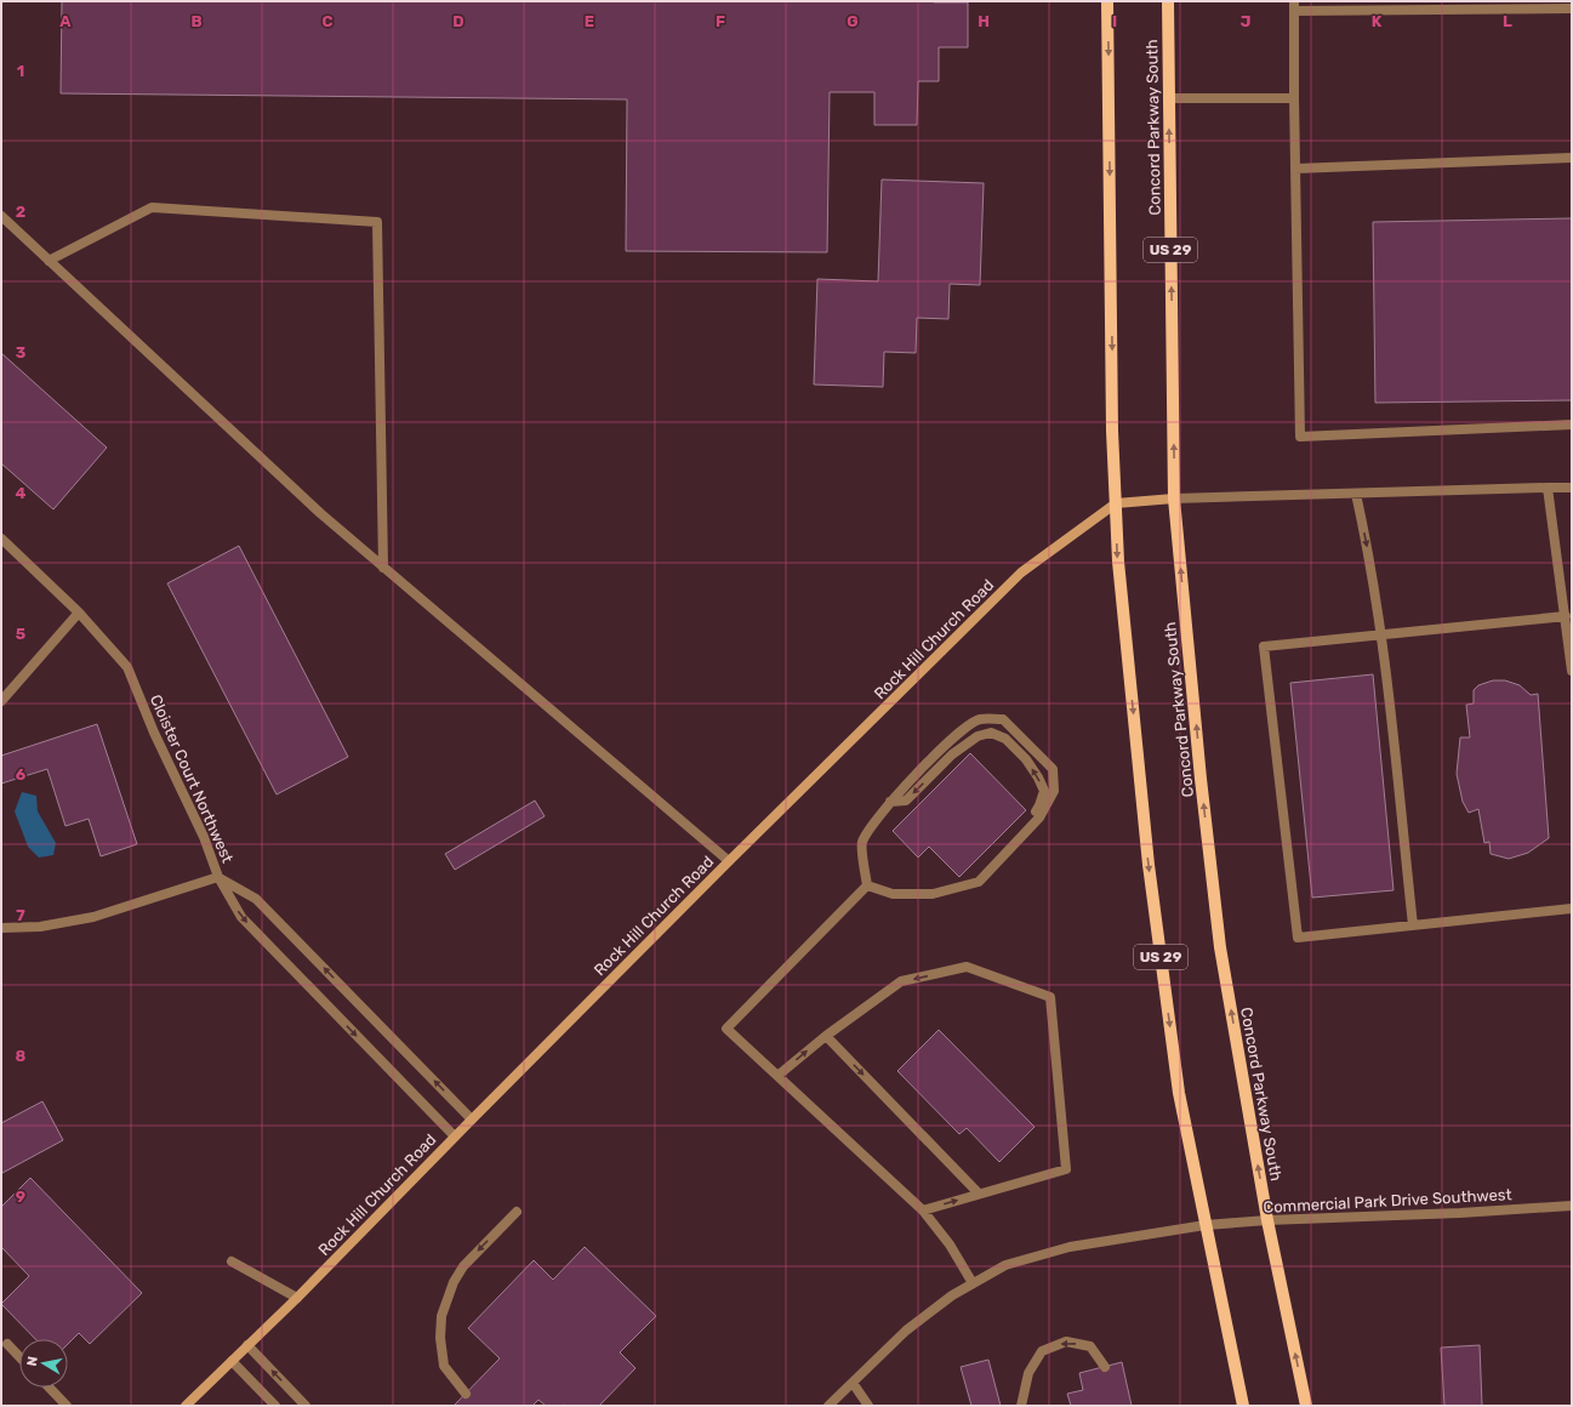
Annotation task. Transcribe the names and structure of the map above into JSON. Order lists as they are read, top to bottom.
{
  "streets": {
    "main road": ["Concord Parkway South", "US 29", "Rock Hill Church Road"],
    "street": ["Cloister Court Northwest", "Commercial Park Drive Southwest"]
  },
  "crossings": [
    ["Concord Parkway South", "Commercial Park Drive Southwest"],
    ["US 29", "Rock Hill Church Road"],
    ["US 29", "Commercial Park Drive Southwest"],
    ["Rock Hill Church Road", "Cloister Court Northwest"]
  ],
  "north": "left",
  "grid": {
    "columns": [
      "A",
      "B",
      "C",
      "D",
      "E",
      "F",
      "G",
      "H",
      "I",
      "J",
      "K",
      "L"
    ],
    "rows": [
      "1",
      "2",
      "3",
      "4",
      "5",
      "6",
      "7",
      "8",
      "9"
    ]
  }
}
